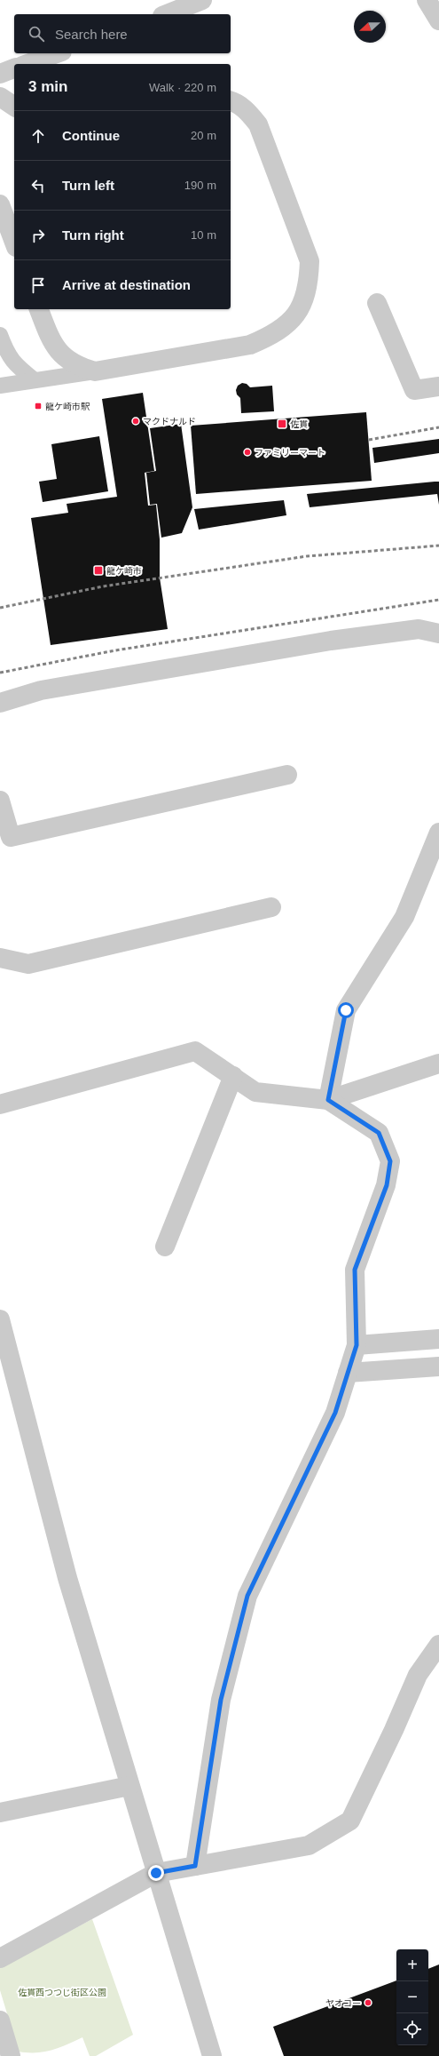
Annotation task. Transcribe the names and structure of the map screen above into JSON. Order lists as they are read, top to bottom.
{
  "parks": ["佐貫西つつじ街区公園"],
  "places": {
    "transit": ["龍ケ崎市駅", "佐貫", "龍ケ崎市"],
    "other": ["マクドナルド", "ファミリーマート", "ヤオコー"]
  },
  "north": "left",
  "page": {
    "search": "Search here",
    "heading": ["3 min", "Walk · 220 m"],
    "list": [
      ["Continue", "20 m"],
      ["Turn left", "190 m"],
      ["Turn right", "10 m"],
      "Arrive at destination"
    ],
    "map_buttons": ["+", "−"]
  }
}
